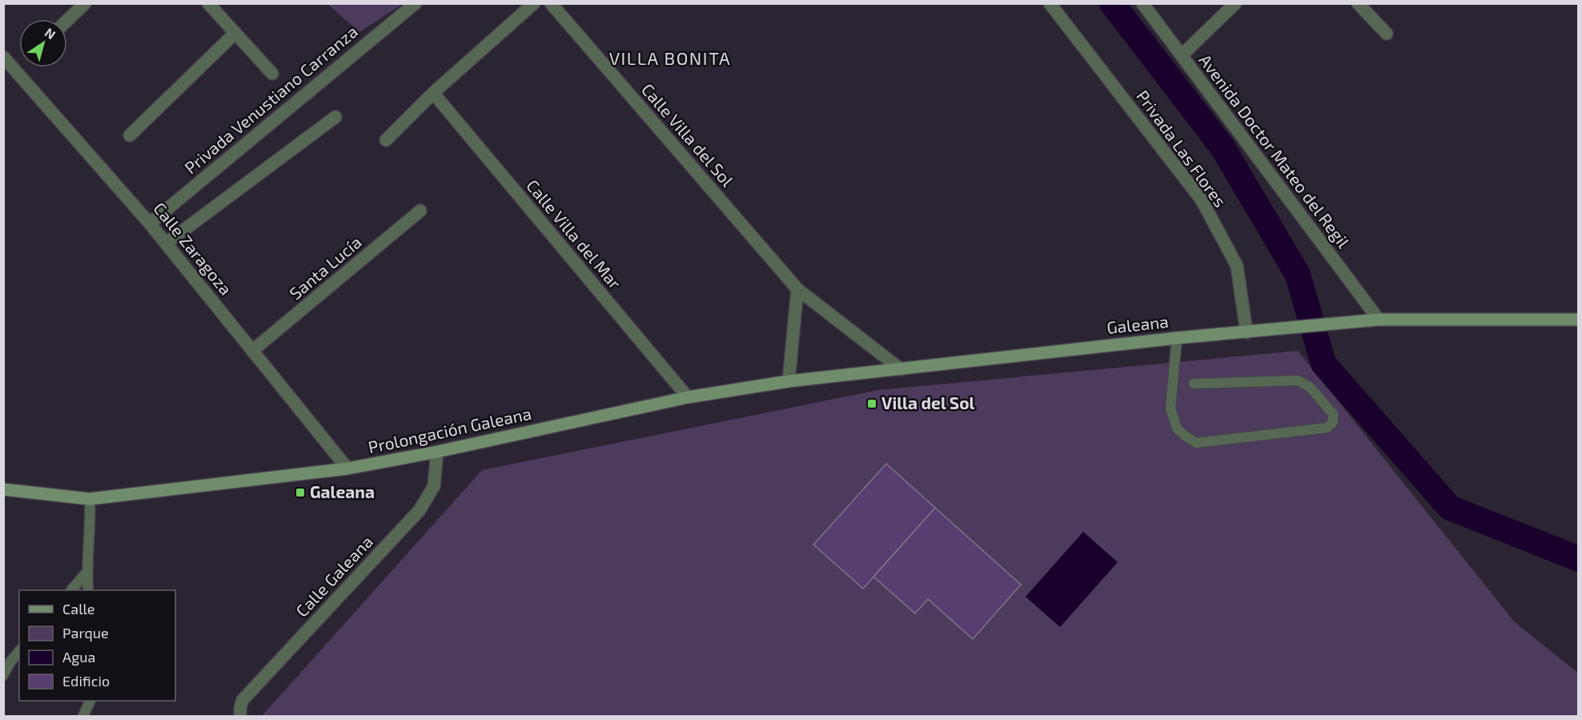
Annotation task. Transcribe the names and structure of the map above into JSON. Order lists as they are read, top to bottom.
{
  "streets": {
    "street": [
      "Privada Venustiano Carranza",
      "Calle Villa del Sol",
      "Privada Las Flores",
      "Avenida Doctor Mateo del Regil",
      "Calle Villa del Mar",
      "Calle Zaragoza",
      "Santa Lucía",
      "Galeana",
      "Prolongación Galeana",
      "Calle Galeana"
    ]
  },
  "crossings": [
    ["Privada Venustiano Carranza", "Calle Zaragoza"],
    ["Calle Villa del Sol", "Galeana"],
    ["Calle Villa del Sol", "Prolongación Galeana"],
    ["Privada Las Flores", "Galeana"],
    ["Avenida Doctor Mateo del Regil", "Galeana"],
    ["Calle Villa del Mar", "Prolongación Galeana"],
    ["Calle Zaragoza", "Santa Lucía"],
    ["Calle Zaragoza", "Prolongación Galeana"],
    ["Galeana", "Prolongación Galeana"],
    ["Prolongación Galeana", "Calle Galeana"]
  ],
  "districts": ["VILLA BONITA"],
  "places": {
    "transit": ["Villa del Sol", "Galeana"]
  },
  "legend": [
    "Calle",
    "Parque",
    "Agua",
    "Edificio"
  ],
  "north": "top right"
}
